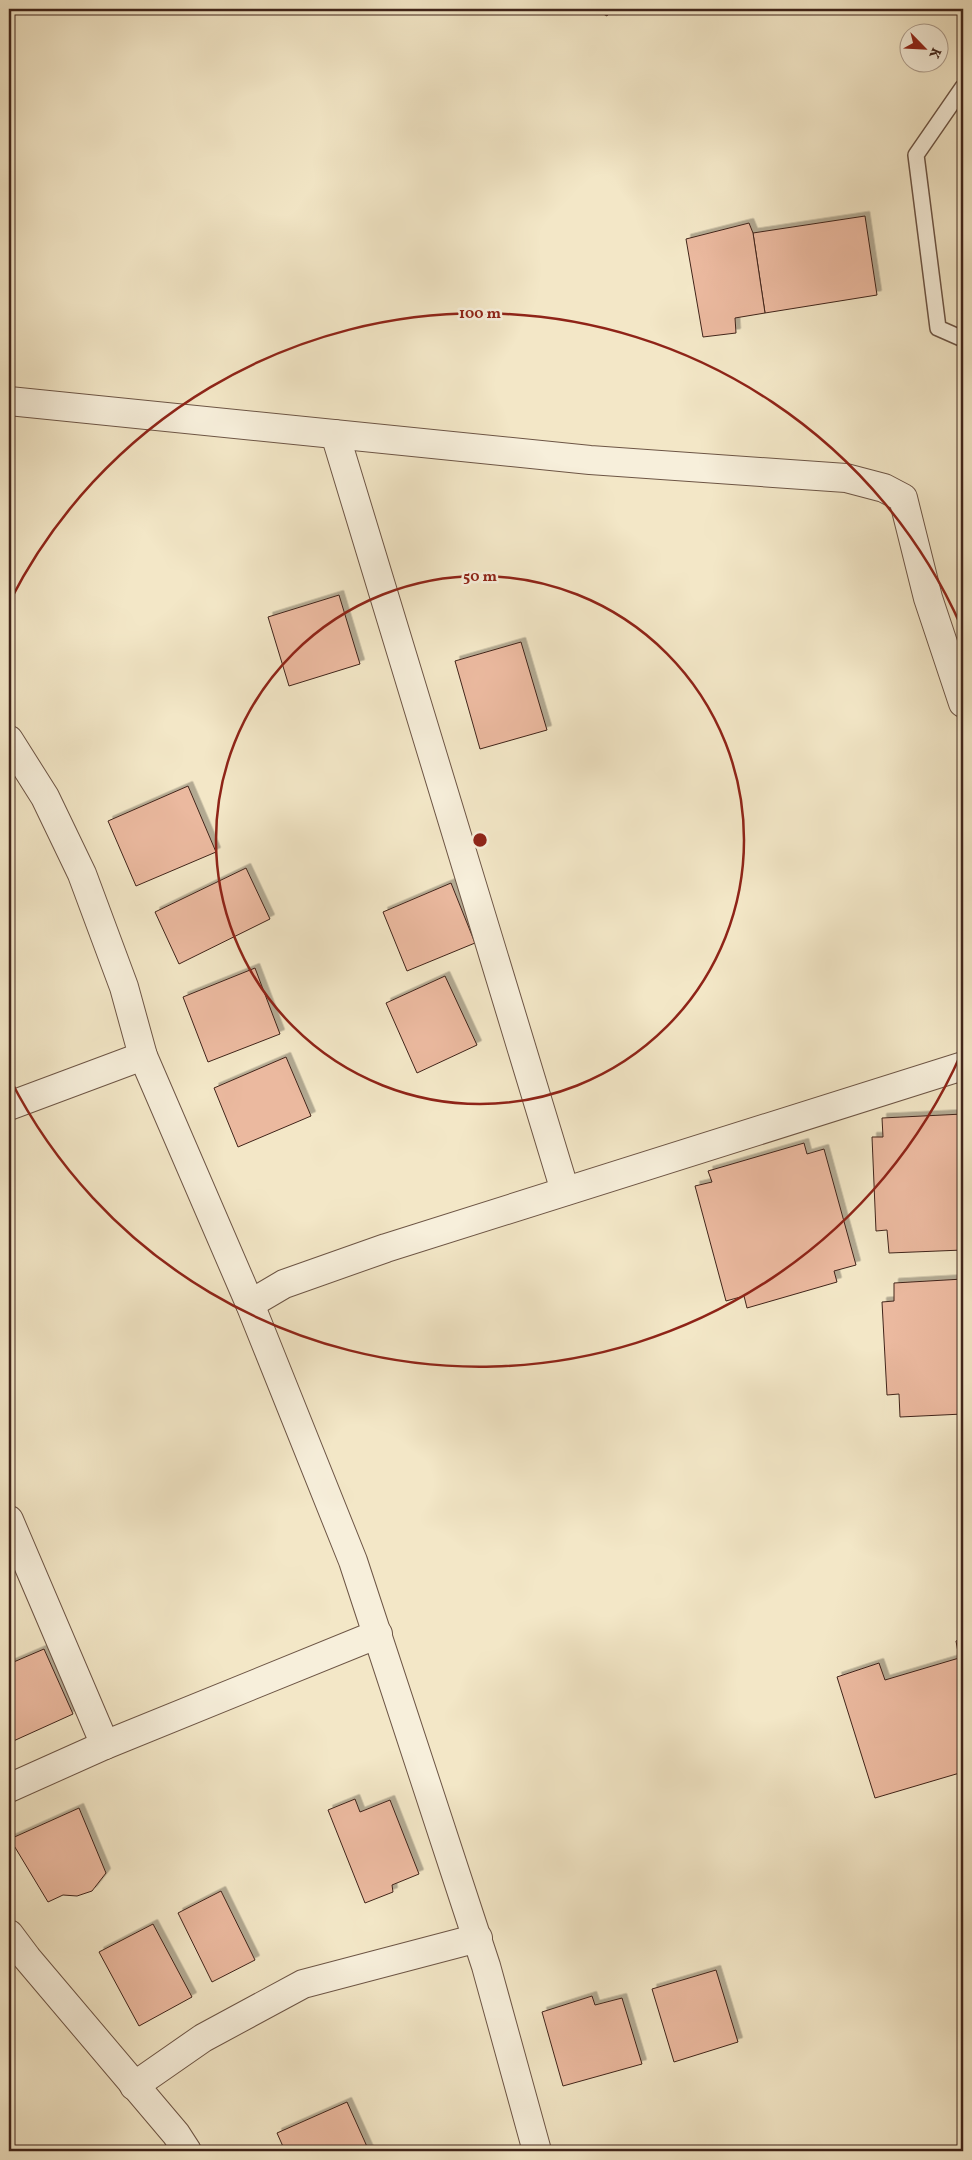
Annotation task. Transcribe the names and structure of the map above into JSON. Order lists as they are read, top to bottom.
{
  "north": "bottom right",
  "rings": ["100 m", "50 m"]
}
